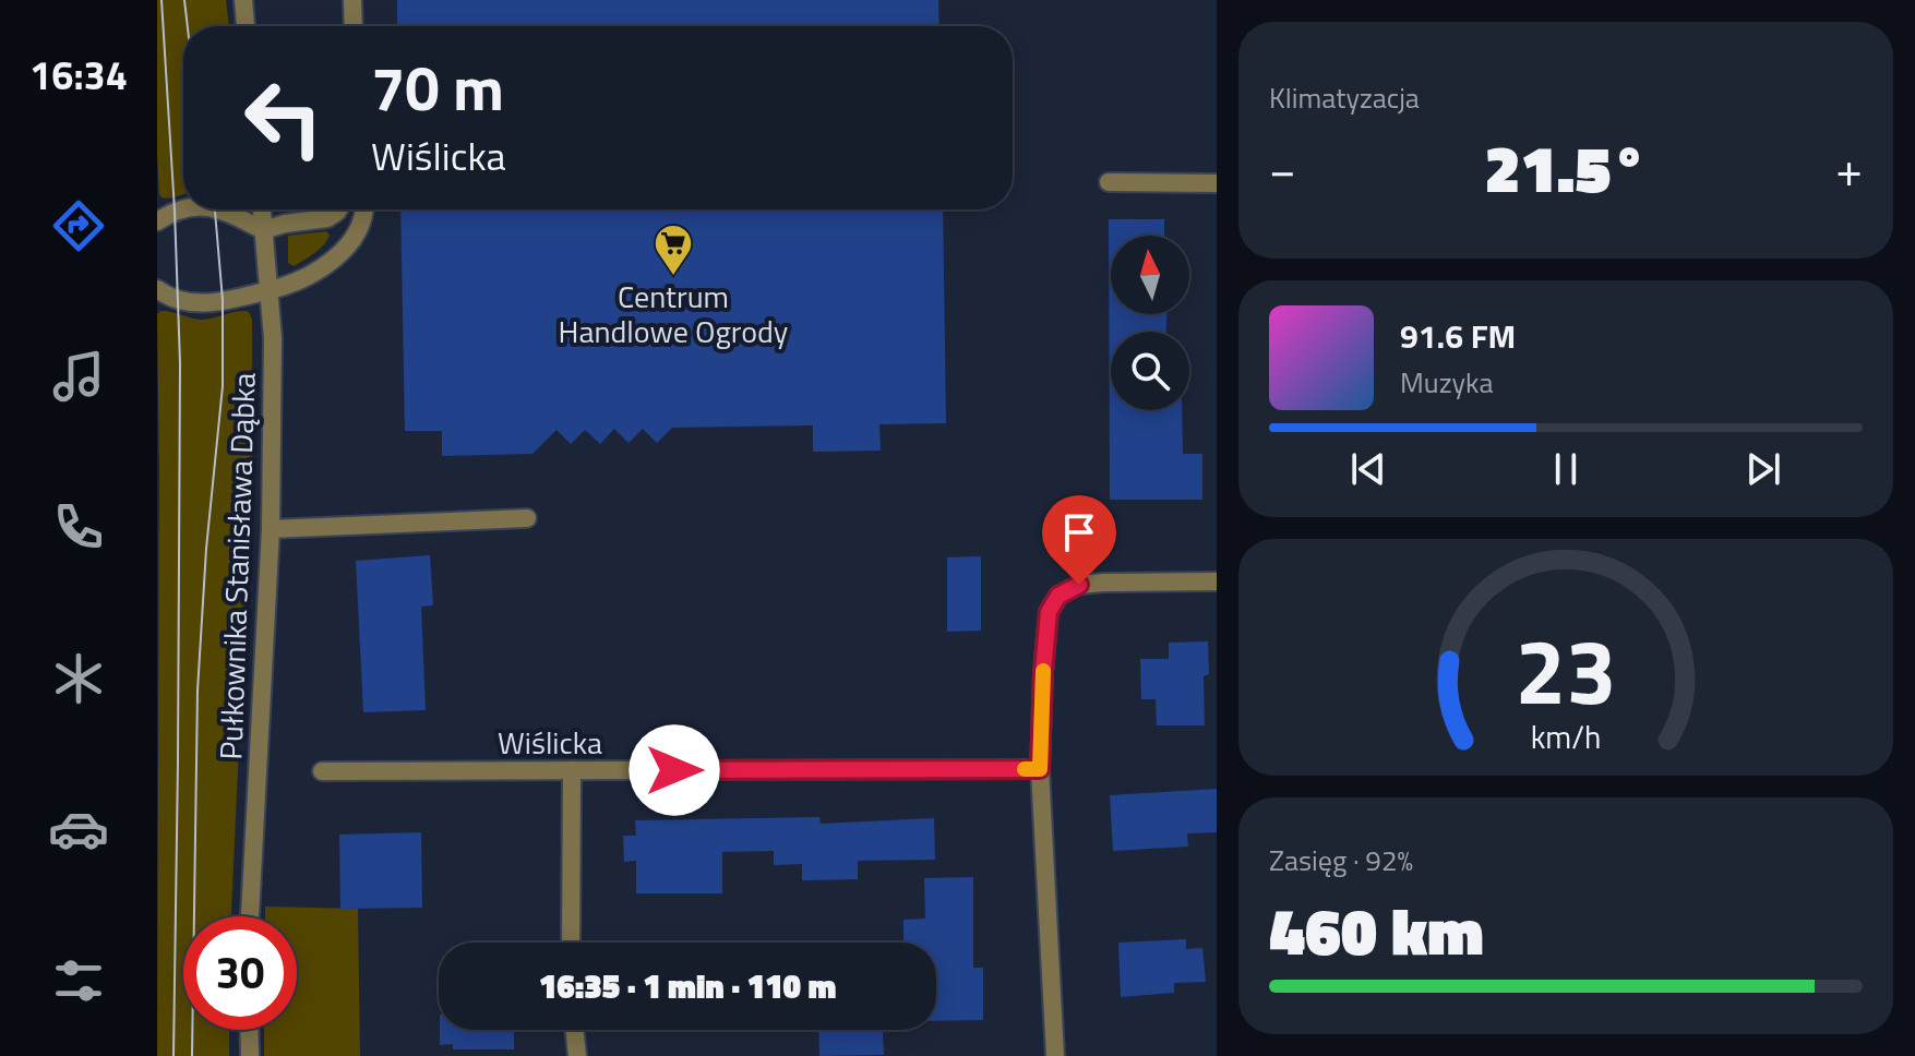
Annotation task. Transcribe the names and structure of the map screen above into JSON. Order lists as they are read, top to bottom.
{
  "streets": {
    "street": ["Pułkownika Stanisława Dąbka", "Wiślicka"]
  },
  "places": {
    "supermarket": ["Centrum Handlowe Ogrody"]
  },
  "north": "top",
  "page": {
    "tabs": "16:34",
    "tile": [
      "Klimatyzacja",
      ["Zasięg · 92%", "460 km"]
    ],
    "turn": ["70 m", "Wiślicka"],
    "heat": ["−", "21.5°", "+"],
    "song": ["91.6 FM", "Muzyka"],
    "limit": "30",
    "trip": "16:35 · 1 min · 110 m",
    "gauge": ["23", "km/h"]
  }
}
